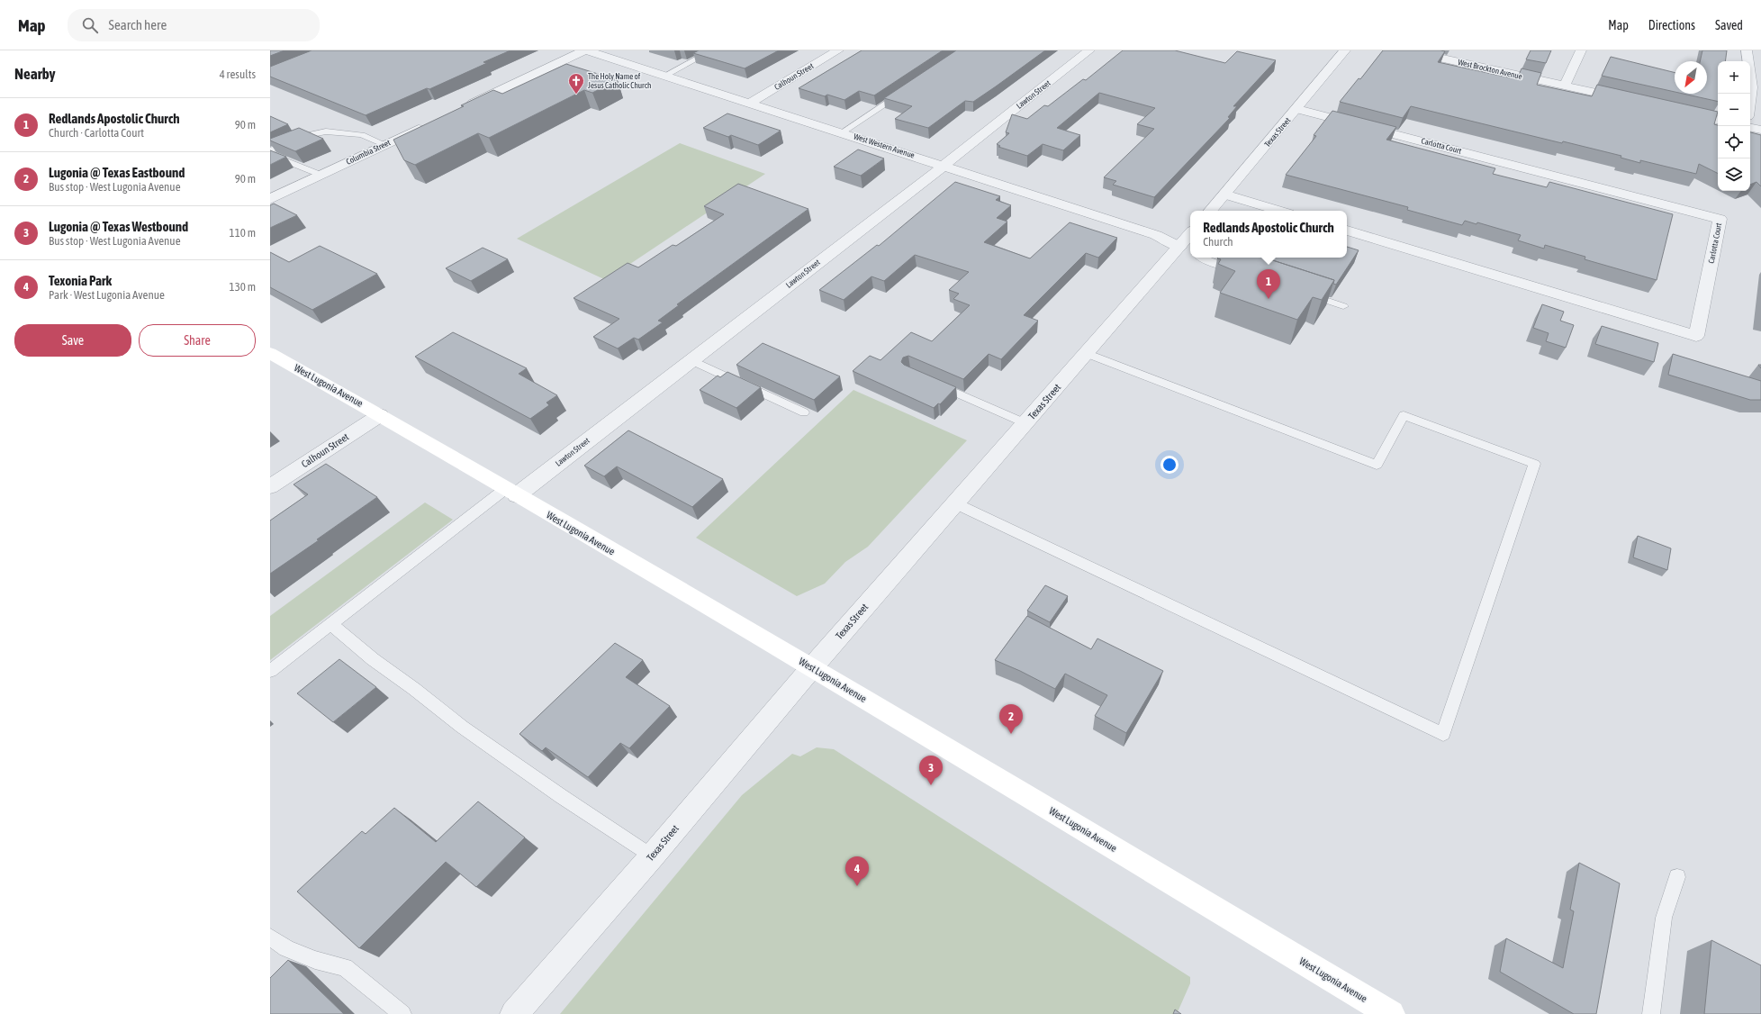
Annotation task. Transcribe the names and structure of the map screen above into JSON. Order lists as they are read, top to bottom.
{
  "streets": {
    "main road": ["West Lugonia Avenue"],
    "street": [
      "West Brockton Avenue",
      "Calhoun Street",
      "Lawton Street",
      "Texas Street",
      "West Western Avenue",
      "Carlotta Court",
      "Columbia Street"
    ]
  },
  "crossings": [
    ["Calhoun Street", "West Western Avenue"],
    ["Calhoun Street", "West Lugonia Avenue"],
    ["Lawton Street", "West Western Avenue"],
    ["Lawton Street", "West Lugonia Avenue"],
    ["Texas Street", "West Western Avenue"],
    ["Texas Street", "Carlotta Court"],
    ["Texas Street", "West Lugonia Avenue"]
  ],
  "places": {
    "church": ["The Holy Name of Jesus Catholic Church"]
  },
  "north": "bottom left",
  "page": {
    "header": "Map",
    "search": "Search here",
    "nav": ["Map", "Directions", "Saved"],
    "heading": ["Nearby", "4 results"],
    "map_buttons": ["+", "−"],
    "list": [
      {
        "mark": "1",
        "name": "Redlands Apostolic Church",
        "note": "Church · Carlotta Court",
        "value": "90 m"
      },
      {
        "mark": "2",
        "name": "Lugonia @ Texas Eastbound",
        "note": "Bus stop · West Lugonia Avenue",
        "value": "90 m"
      },
      {
        "mark": "3",
        "name": "Lugonia @ Texas Westbound",
        "note": "Bus stop · West Lugonia Avenue",
        "value": "110 m"
      },
      {
        "mark": "4",
        "name": "Texonia Park",
        "note": "Park · West Lugonia Avenue",
        "value": "130 m"
      }
    ],
    "popup": ["Redlands Apostolic Church", "Church"],
    "pins": [
      "1",
      "2",
      "3",
      "4"
    ],
    "buttons": ["Save", "Share"]
  }
}
